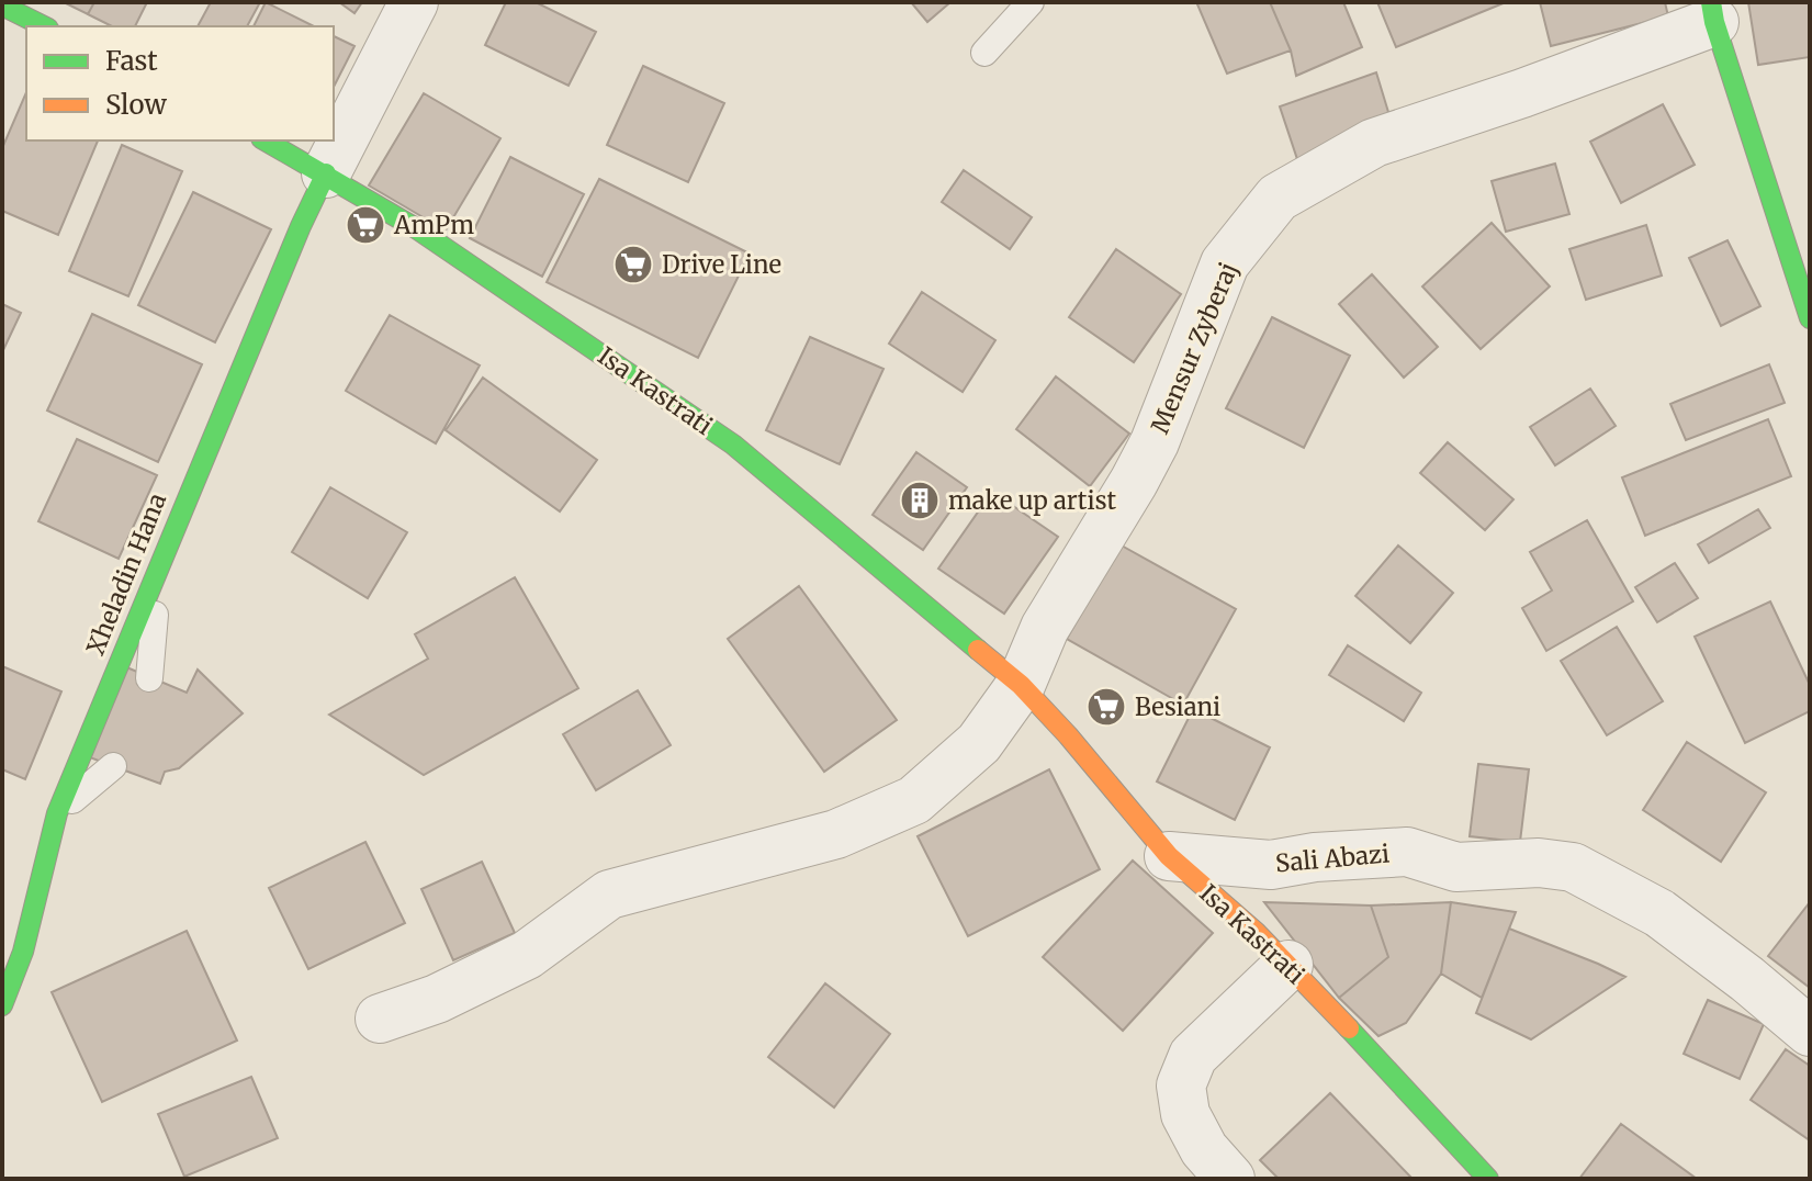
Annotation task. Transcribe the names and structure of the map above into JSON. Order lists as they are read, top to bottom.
{
  "streets": {
    "street": [
      "Mensur Zyberaj",
      "Isa Kastrati",
      "Xheladin Hana",
      "Sali Abazi"
    ]
  },
  "crossings": [
    ["Mensur Zyberaj", "Isa Kastrati"],
    ["Isa Kastrati", "Xheladin Hana"],
    ["Isa Kastrati", "Sali Abazi"]
  ],
  "places": {
    "supermarket": ["AmPm", "Drive Line", "Besiani"],
    "building": ["make up artist"]
  },
  "legend": ["Fast", "Slow"]
}
